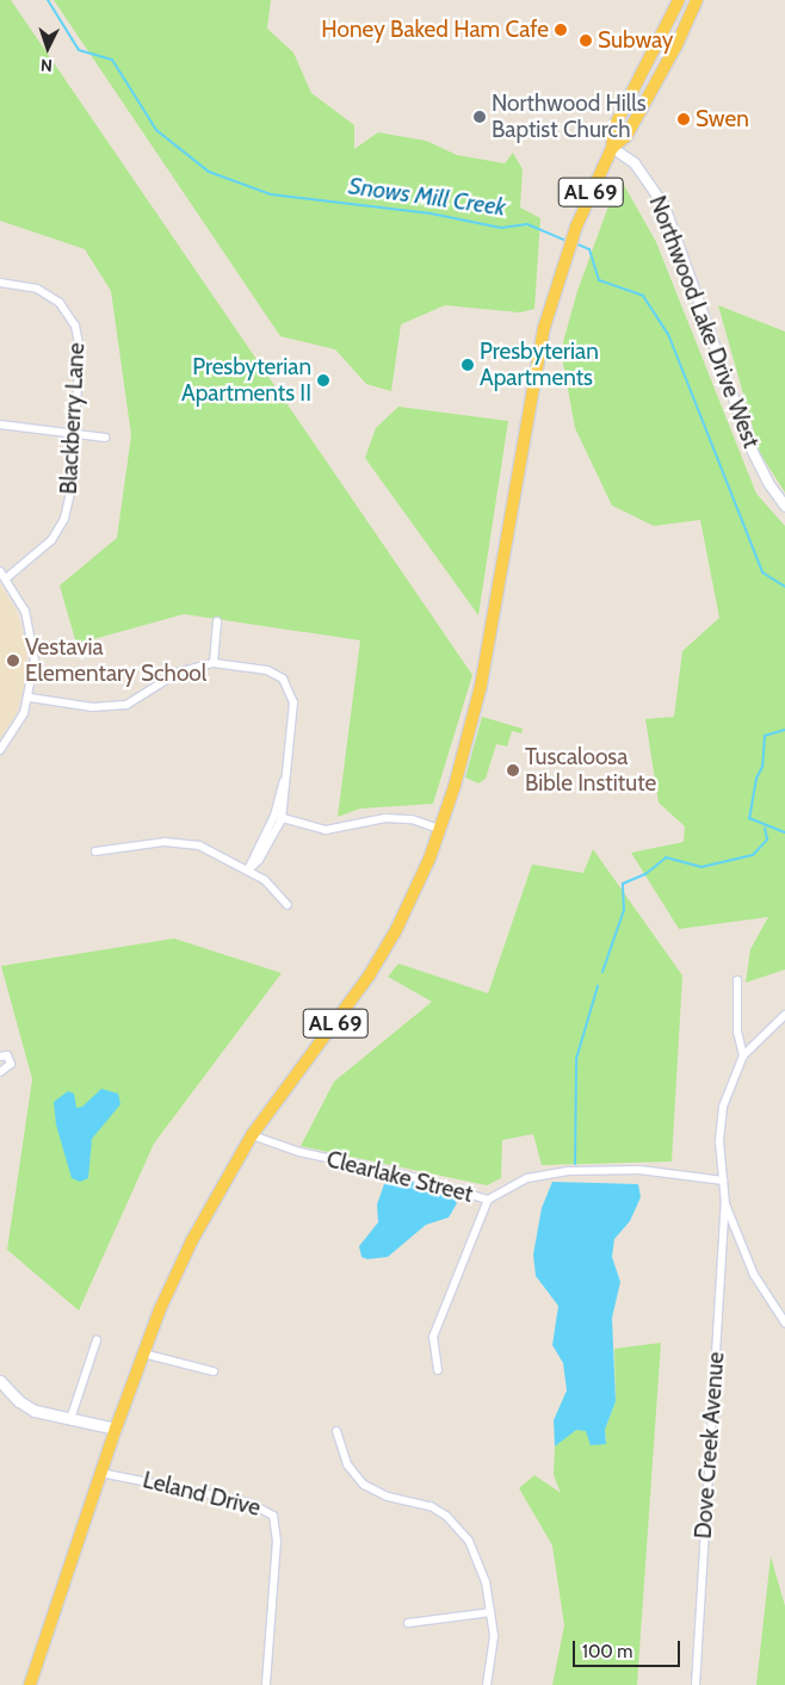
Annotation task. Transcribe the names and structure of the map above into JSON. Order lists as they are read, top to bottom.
{
  "streets": {
    "main road": ["AL 69"],
    "street": [
      "Northwood Lake Drive West",
      "Blackberry Lane",
      "Clearlake Street",
      "Dove Creek Avenue",
      "Leland Drive"
    ]
  },
  "crossings": [
    ["AL 69", "Northwood Lake Drive West"],
    ["AL 69", "Clearlake Street"],
    ["AL 69", "Leland Drive"]
  ],
  "water": ["Snows Mill Creek"],
  "places": [
    "Honey Baked Ham Cafe",
    "Subway",
    "Northwood Hills Baptist Church",
    "Swen",
    "Presbyterian Apartments",
    "Presbyterian Apartments II",
    "Vestavia Elementary School",
    "Tuscaloosa Bible Institute"
  ],
  "scale_bar": "100 m",
  "north": "bottom"
}
